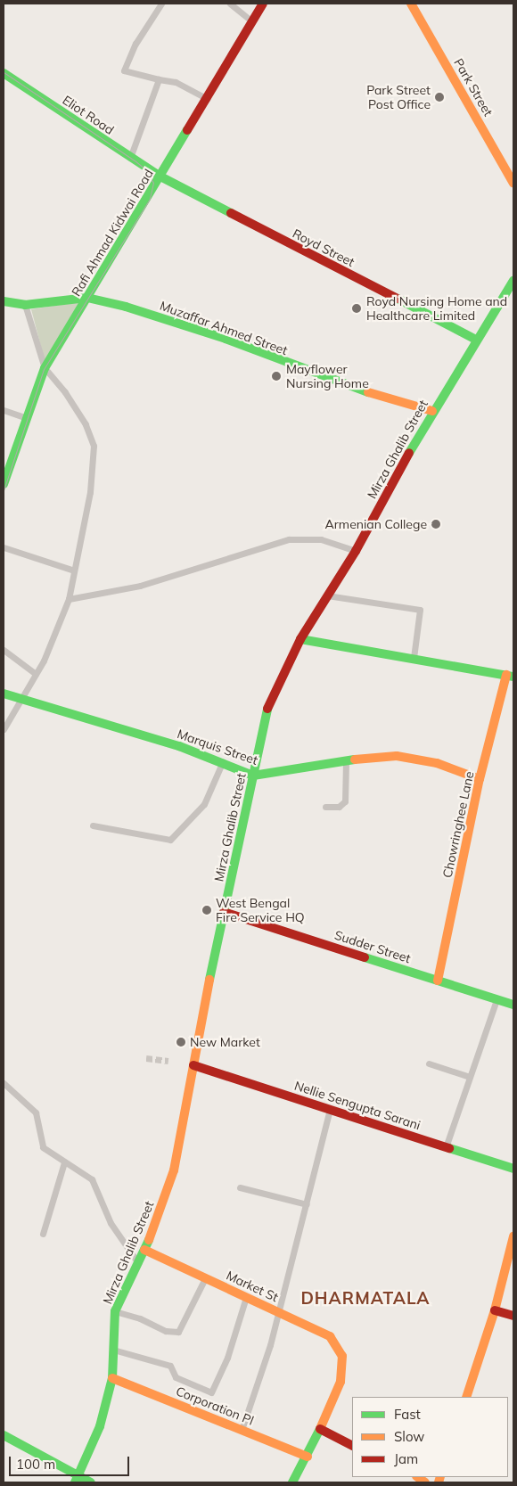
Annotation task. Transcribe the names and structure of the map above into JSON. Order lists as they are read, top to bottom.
{
  "streets": {
    "street": [
      "Park Street",
      "Eliot Road",
      "Rafi Ahmad Kidwai Road",
      "Royd Street",
      "Muzaffar Ahmed Street",
      "Mirza Ghalib Street",
      "Marquis Street",
      "Chowringhee Lane",
      "Sudder Street",
      "Nellie Sengupta Sarani",
      "Market St",
      "Corporation Pl"
    ]
  },
  "crossings": [
    ["Eliot Road", "Rafi Ahmad Kidwai Road"],
    ["Eliot Road", "Royd Street"],
    ["Rafi Ahmad Kidwai Road", "Royd Street"],
    ["Rafi Ahmad Kidwai Road", "Muzaffar Ahmed Street"],
    ["Royd Street", "Mirza Ghalib Street"],
    ["Muzaffar Ahmed Street", "Mirza Ghalib Street"],
    ["Mirza Ghalib Street", "Marquis Street"],
    ["Mirza Ghalib Street", "Sudder Street"],
    ["Mirza Ghalib Street", "Nellie Sengupta Sarani"],
    ["Mirza Ghalib Street", "Market St"],
    ["Mirza Ghalib Street", "Corporation Pl"],
    ["Marquis Street", "Chowringhee Lane"],
    ["Chowringhee Lane", "Sudder Street"]
  ],
  "districts": ["DHARMATALA"],
  "places": [
    "Park Street Post Office",
    "Royd Nursing Home and Healthcare Limited",
    "Mayflower Nursing Home",
    "Armenian College",
    "West Bengal Fire Service HQ",
    "New Market"
  ],
  "legend": ["Fast", "Slow", "Jam"],
  "scale_bar": "100 m"
}
